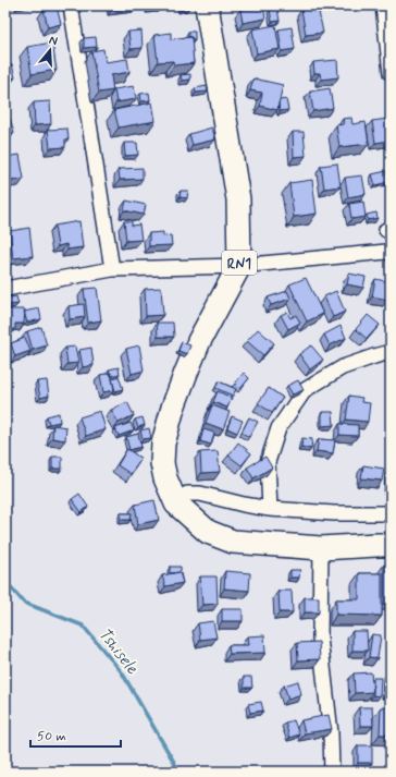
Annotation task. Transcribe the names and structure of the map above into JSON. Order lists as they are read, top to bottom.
{
  "streets": {
    "highway": ["RN1"]
  },
  "water": ["Tshisele"],
  "scale_bar": "50 m",
  "north": "top"
}
